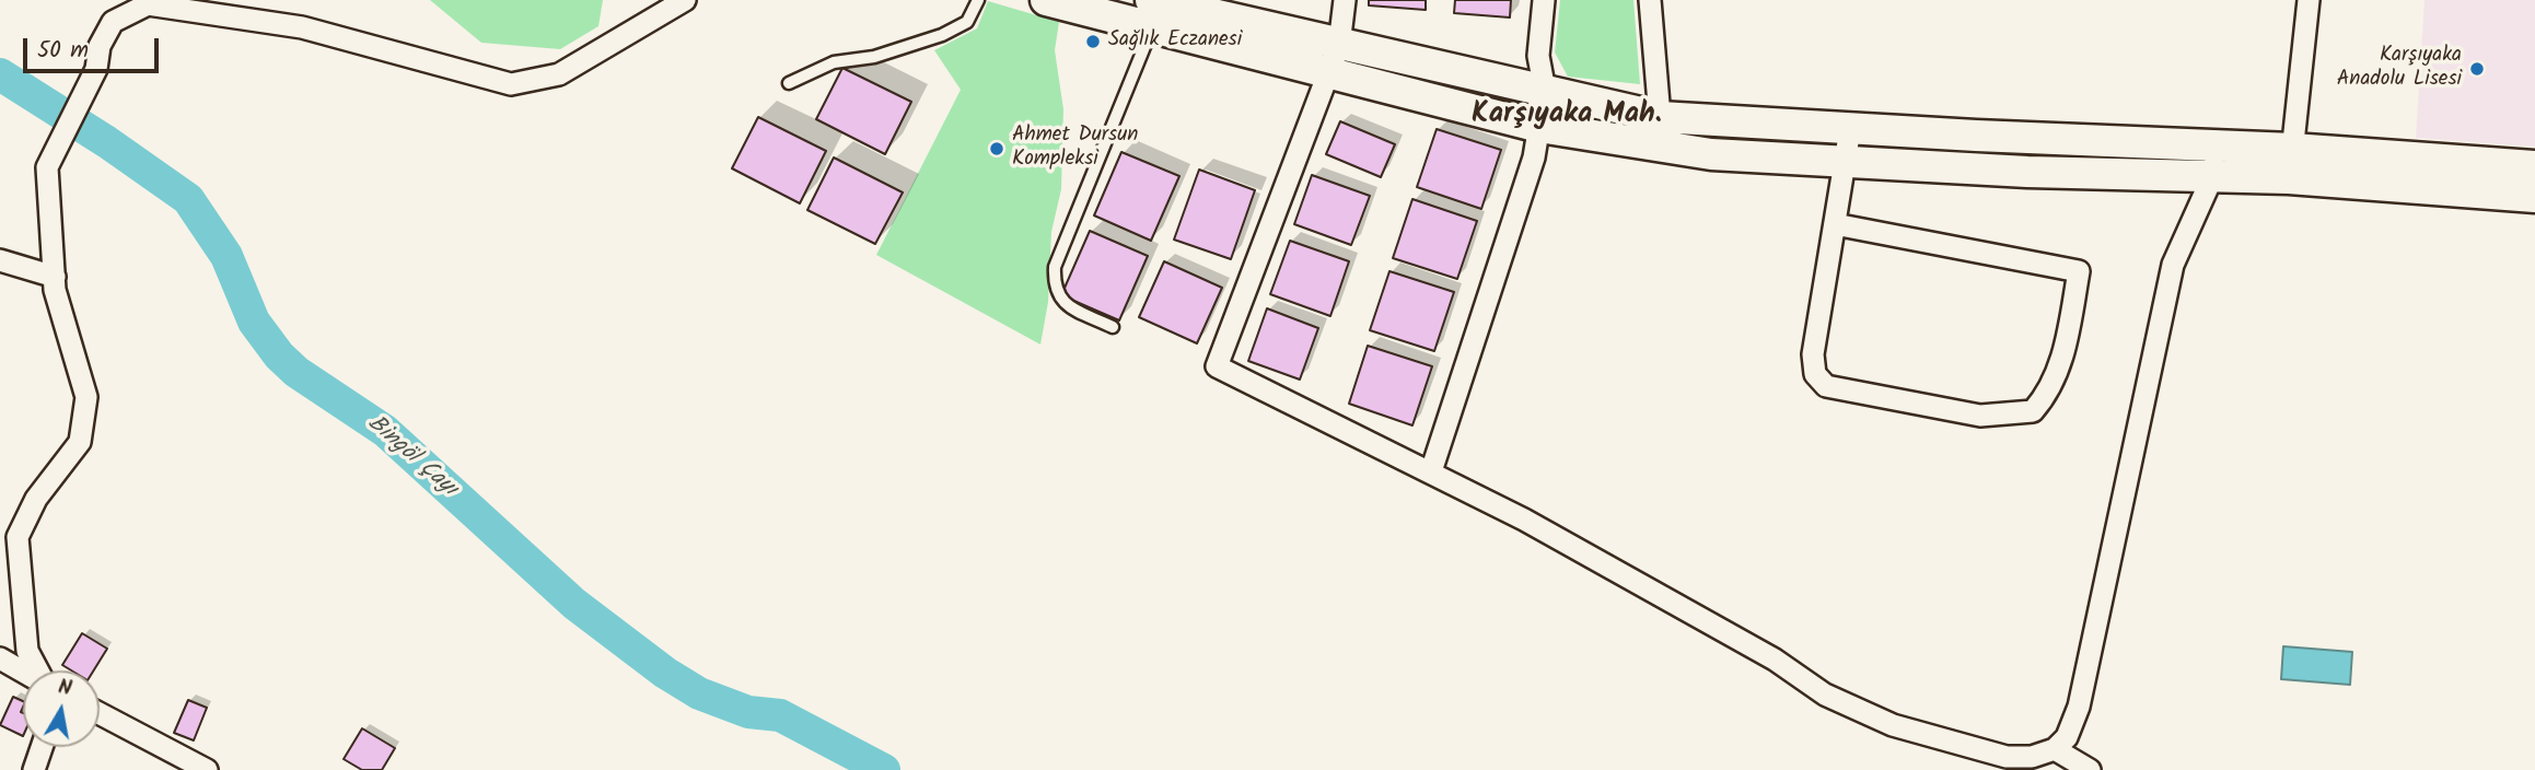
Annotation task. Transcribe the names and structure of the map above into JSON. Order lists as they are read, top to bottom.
{
  "districts": ["Karşıyaka Mah."],
  "water": ["Bingöl Çayı"],
  "places": ["Sağlık Eczanesi", "Karşıyaka Anadolu Lisesi", "Ahmet Dursun Kompleksi"],
  "scale_bar": "50 m",
  "north": "top"
}
